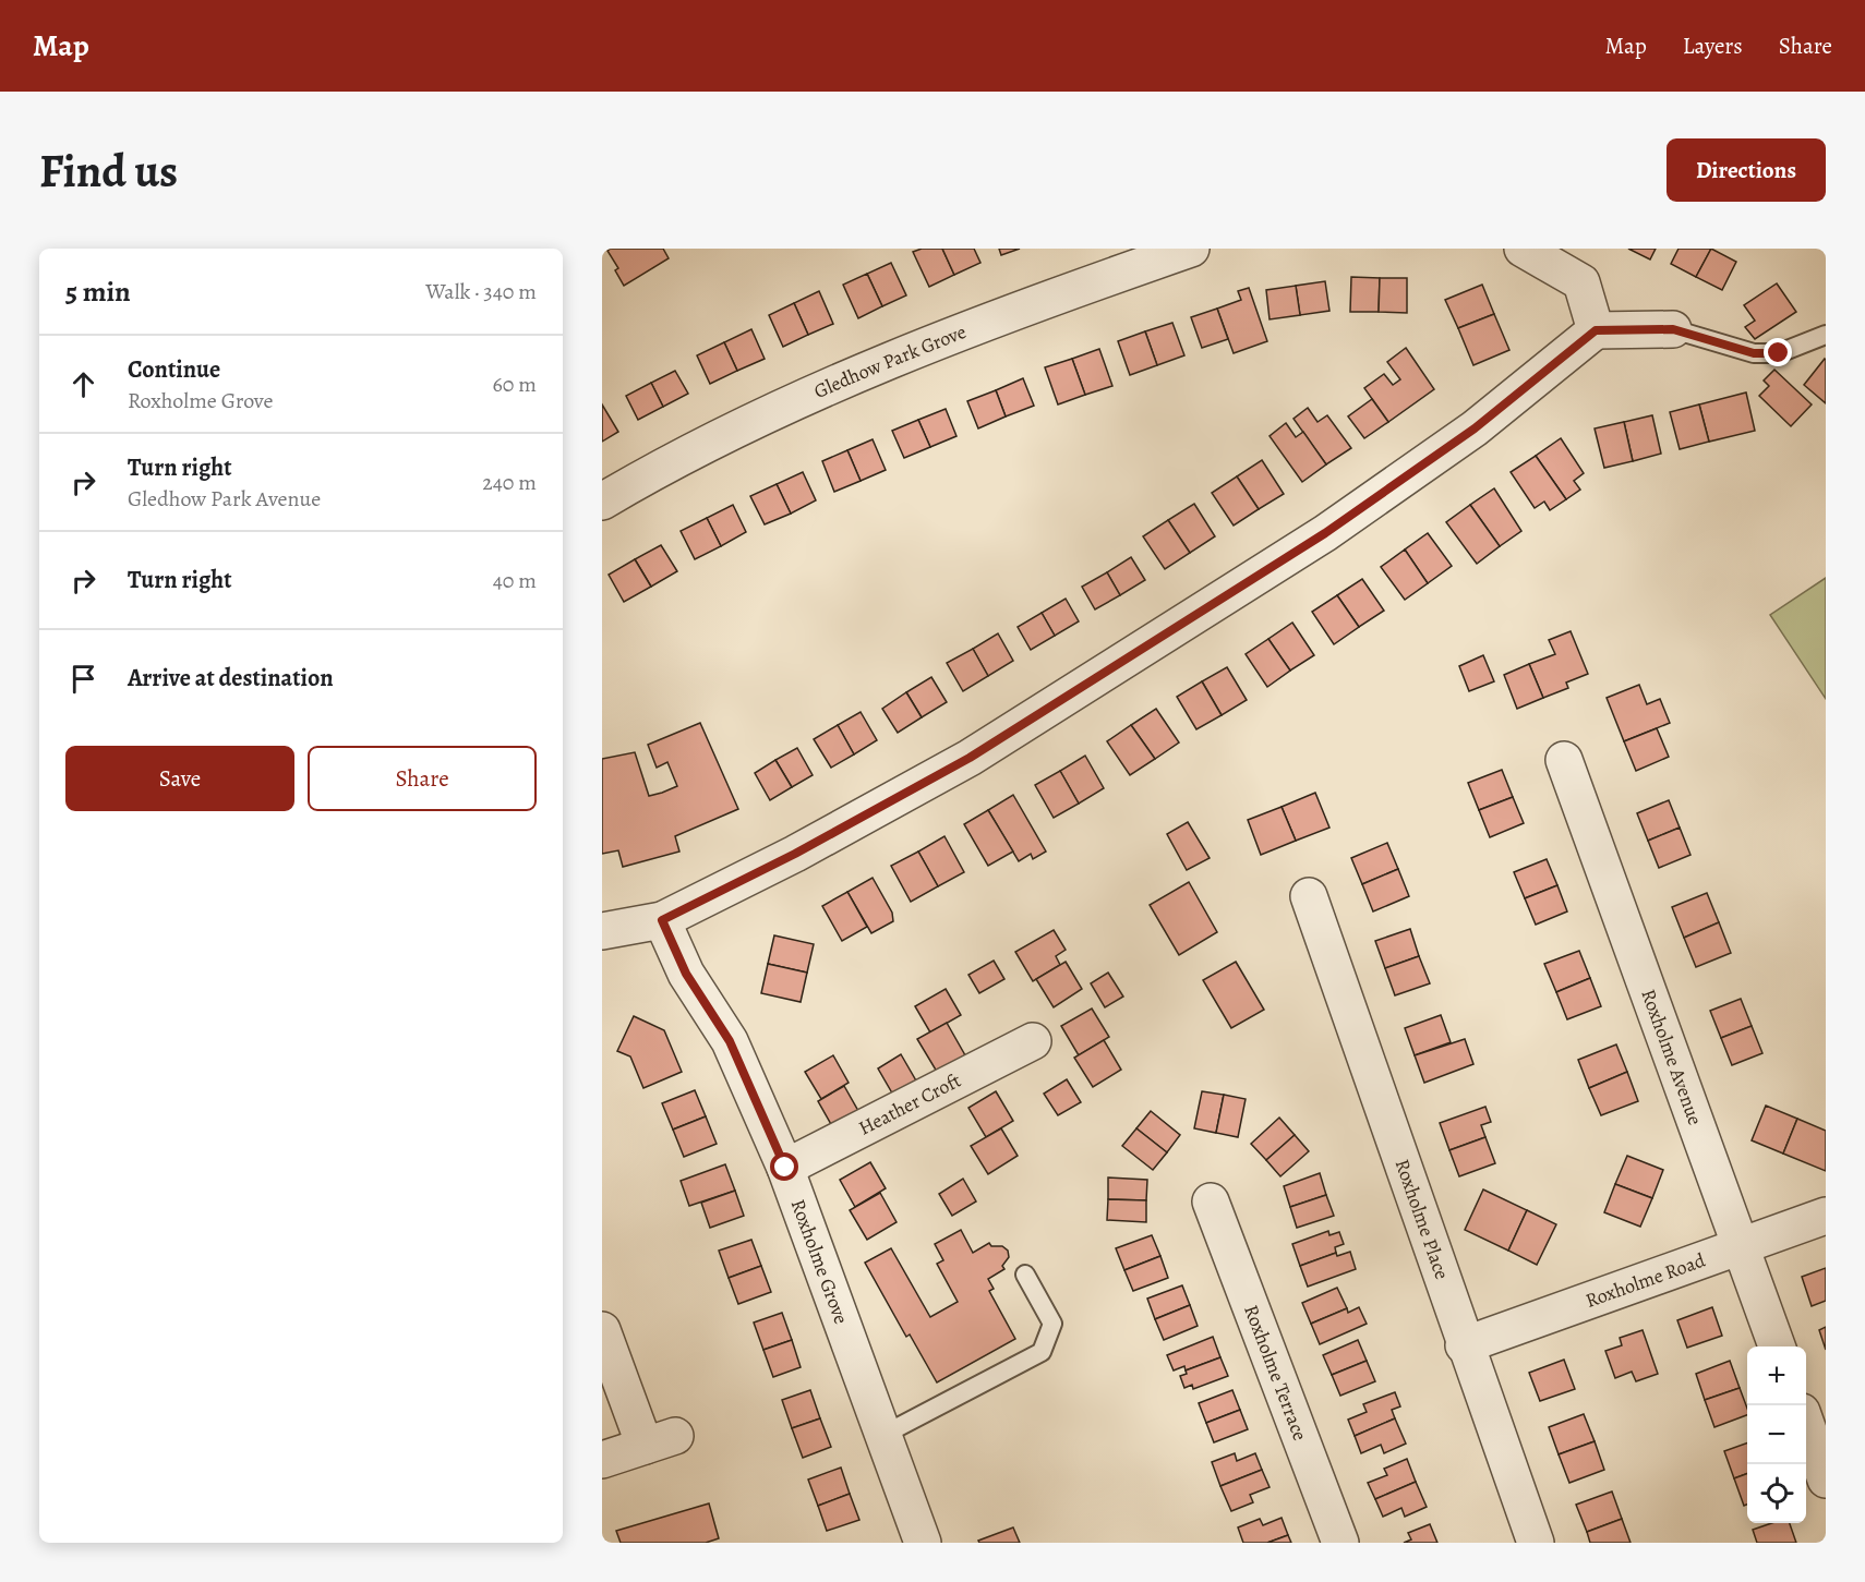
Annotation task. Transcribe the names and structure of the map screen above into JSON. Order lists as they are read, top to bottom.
{
  "streets": {
    "street": [
      "Gledhow Park Grove",
      "Roxholme Avenue",
      "Heather Croft",
      "Roxholme Place",
      "Roxholme Grove",
      "Roxholme Road",
      "Roxholme Terrace"
    ]
  },
  "crossings": [
    ["Roxholme Avenue", "Roxholme Road"],
    ["Heather Croft", "Roxholme Grove"],
    ["Roxholme Place", "Roxholme Road"]
  ],
  "page": {
    "header": "Map",
    "nav": ["Map", "Layers", "Share"],
    "buttons": [
      "Directions",
      ["Save", "Share"]
    ],
    "title": "Find us",
    "heading": ["5 min", "Walk · 340 m"],
    "list": [
      ["Continue", "Roxholme Grove", "60 m"],
      ["Turn right", "Gledhow Park Avenue", "240 m"],
      ["Turn right", "40 m"],
      "Arrive at destination"
    ],
    "map_buttons": ["+", "−"]
  }
}
